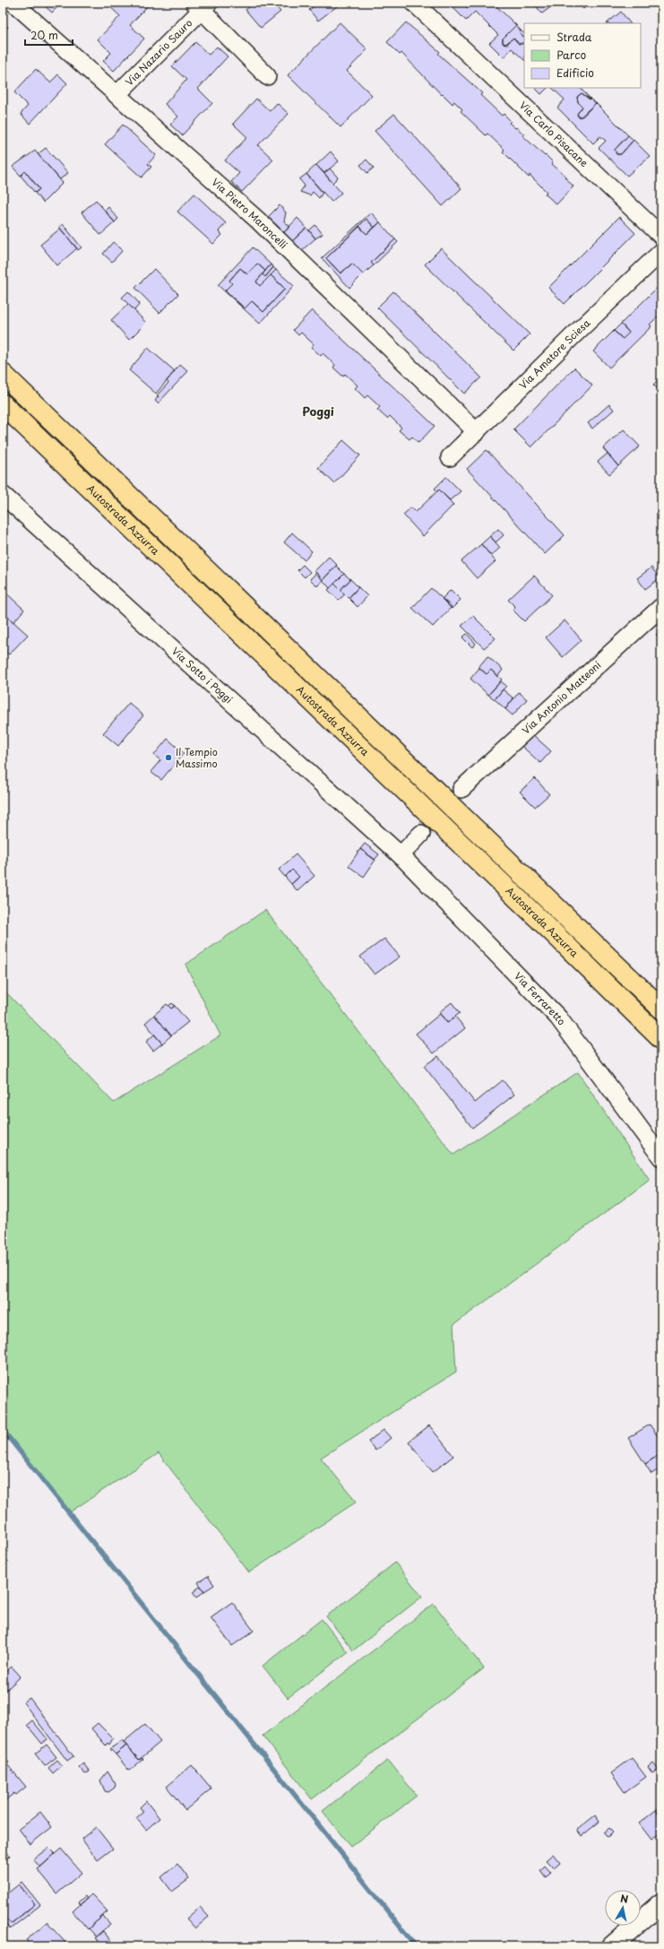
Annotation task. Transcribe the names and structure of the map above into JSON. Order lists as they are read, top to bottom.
{
  "streets": {
    "highway": ["Autostrada Azzurra"],
    "street": [
      "Via Nazario Sauro",
      "Via Carlo Pisacane",
      "Via Pietro Maroncelli",
      "Via Amatore Sciesa",
      "Via Sotto i Poggi",
      "Via Antonio Matteoni",
      "Via Ferraretto"
    ]
  },
  "crossings": [
    ["Via Nazario Sauro", "Via Pietro Maroncelli"],
    ["Via Pietro Maroncelli", "Via Amatore Sciesa"],
    ["Via Sotto i Poggi", "Via Ferraretto"]
  ],
  "districts": ["Poggi"],
  "places": ["Il Tempio Massimo"],
  "legend": ["Strada", "Parco", "Edificio"],
  "scale_bar": "20 m",
  "north": "top"
}
